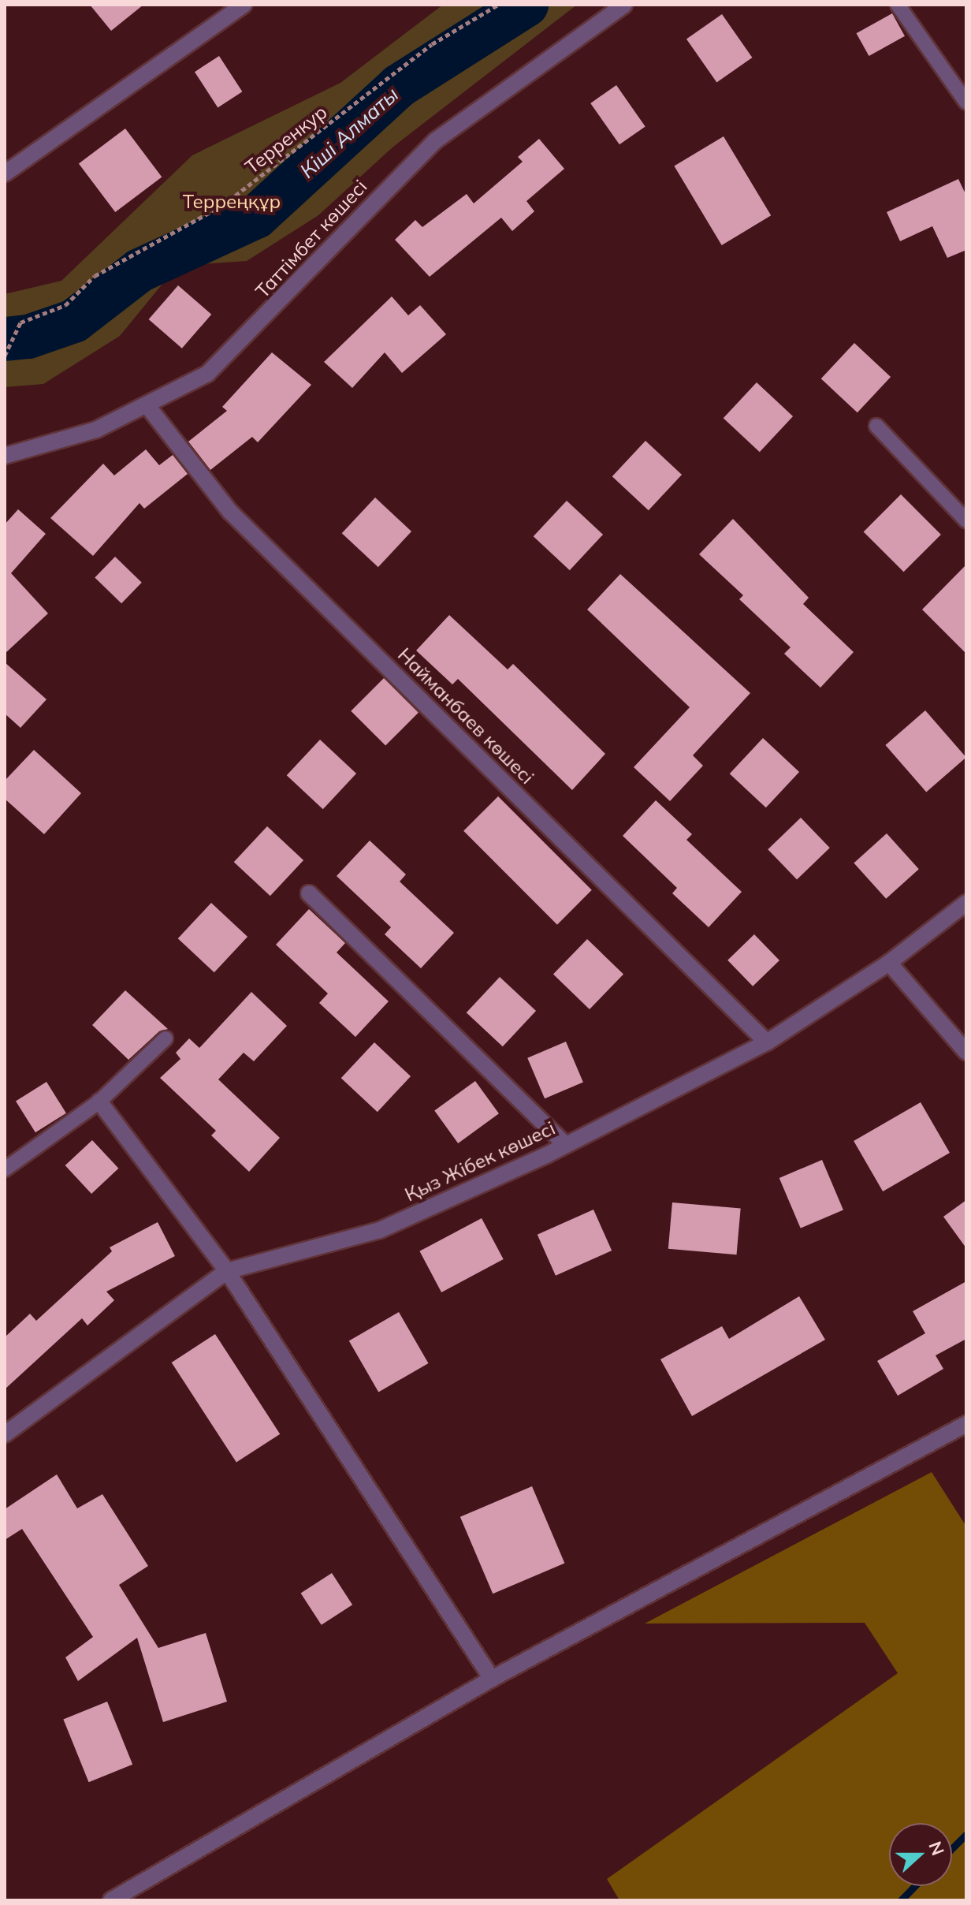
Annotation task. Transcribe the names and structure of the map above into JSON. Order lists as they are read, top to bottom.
{
  "streets": {
    "street": ["Таттімбет көшесі", "Найманбаев көшесі", "Қыз Жібек көшесі"],
    "path": ["Терренкур"]
  },
  "crossings": [
    ["Таттімбет көшесі", "Найманбаев көшесі"],
    ["Найманбаев көшесі", "Қыз Жібек көшесі"]
  ],
  "water": ["Кіші Алматы"],
  "parks": ["Терреңқұр"],
  "north": "right"
}
